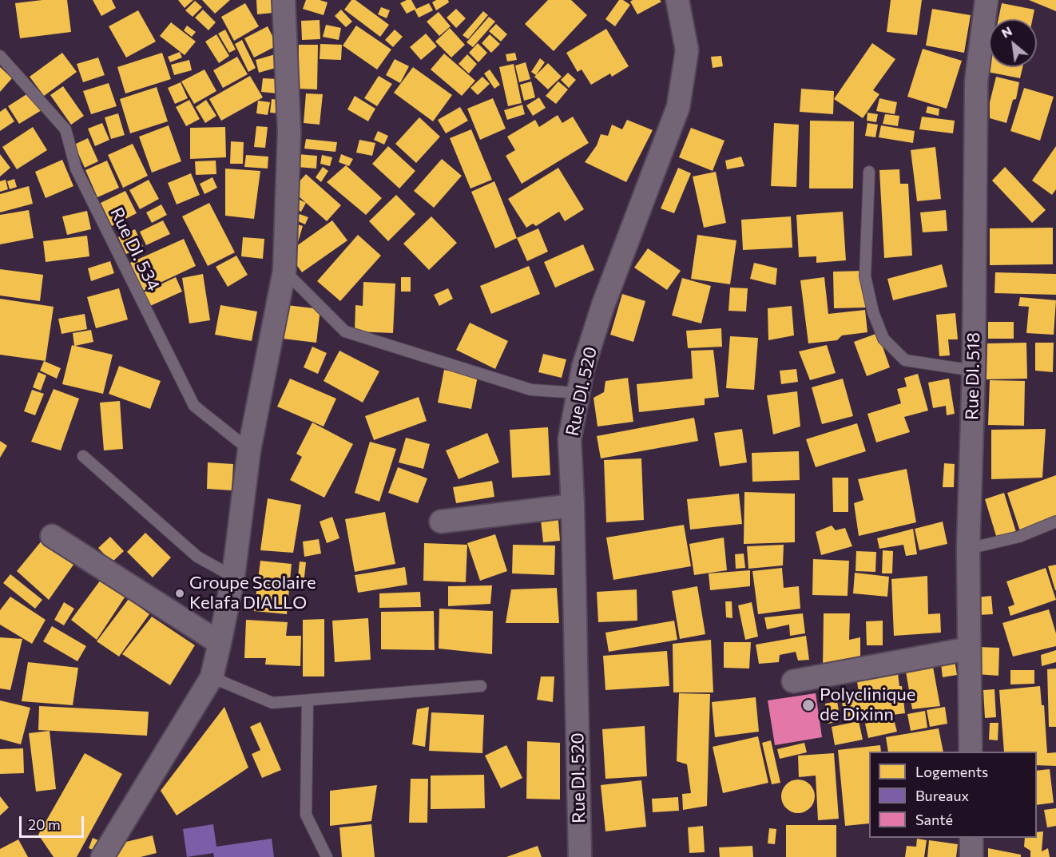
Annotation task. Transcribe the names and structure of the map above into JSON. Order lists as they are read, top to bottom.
{
  "streets": {
    "street": ["Rue DI. 518", "Rue DI. 520"],
    "lane": ["Rue DI. 534"]
  },
  "places": ["Groupe Scolaire Kelafa DIALLO", "Polyclinique de Dixinn"],
  "legend": ["Logements", "Bureaux", "Santé"],
  "scale_bar": "20 m",
  "north": "top left"
}
